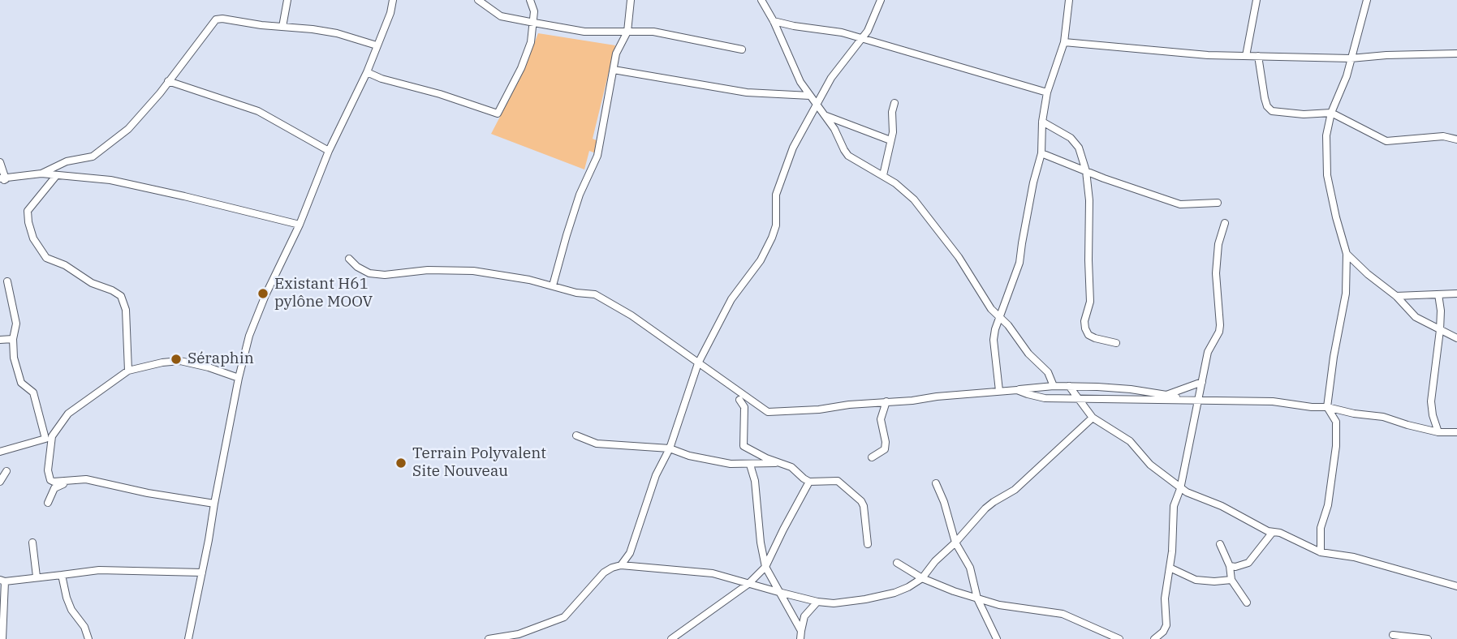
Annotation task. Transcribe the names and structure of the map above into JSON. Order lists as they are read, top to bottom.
{
  "places": ["Existant H61 pylône MOOV", "Séraphin", "Terrain Polyvalent Site Nouveau"]
}
